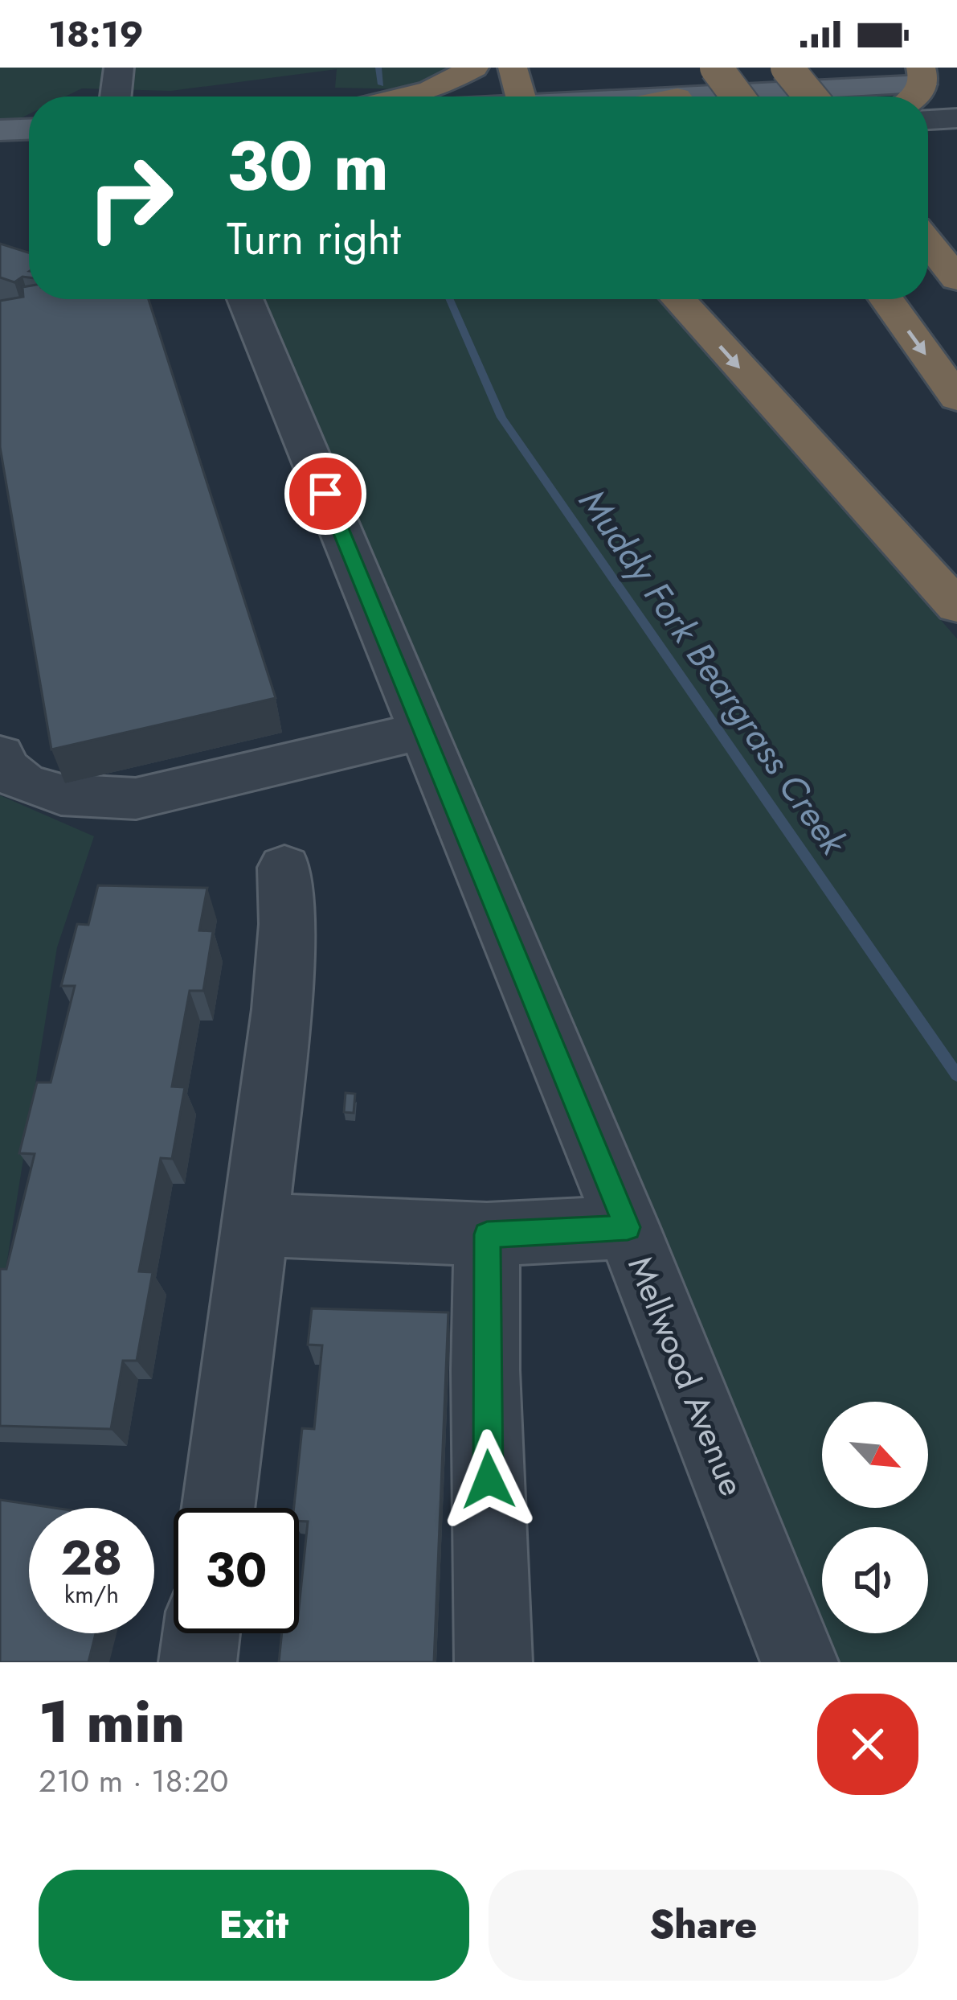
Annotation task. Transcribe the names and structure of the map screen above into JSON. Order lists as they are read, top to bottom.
{
  "streets": {
    "street": ["Mellwood Avenue"]
  },
  "water": ["Muddy Fork Beargrass Creek"],
  "north": "bottom right",
  "page": {
    "status": "18:19",
    "turn": ["30 m", "Turn right"],
    "speed": "28 km/h",
    "limit": "30",
    "heading": ["1 min", "210 m · 18:20"],
    "buttons": ["Exit", "Share"]
  }
}
